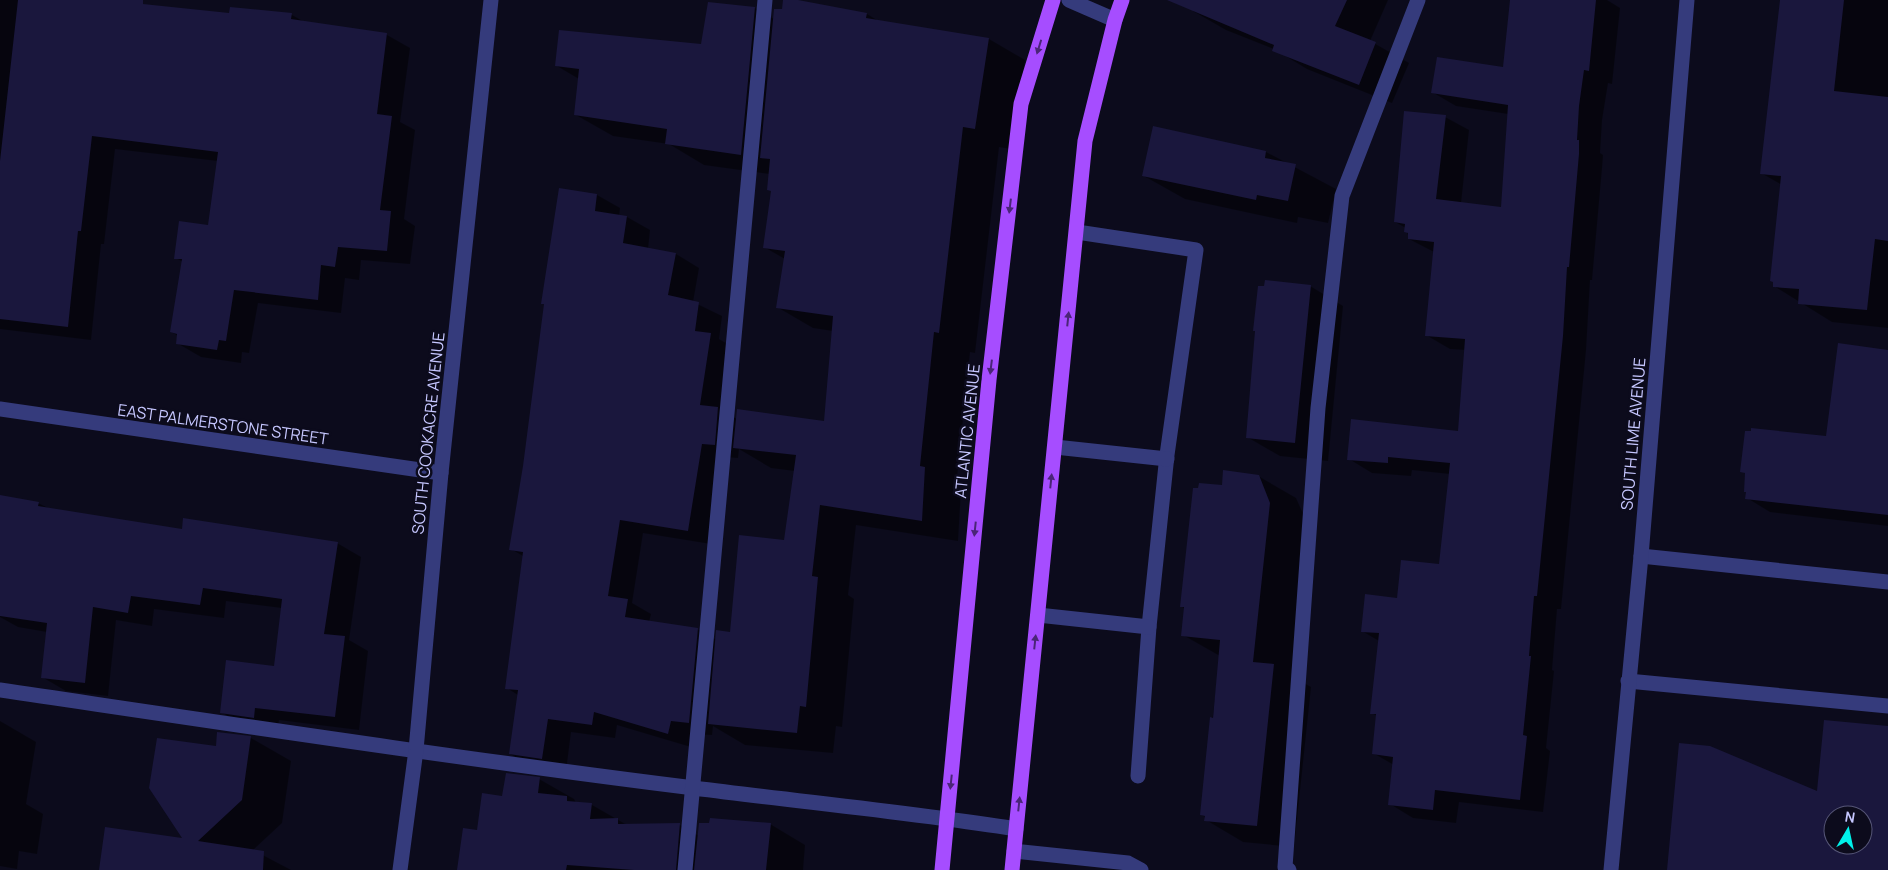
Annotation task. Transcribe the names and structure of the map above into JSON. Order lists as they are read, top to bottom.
{
  "streets": {
    "main road": ["ATLANTIC AVENUE"],
    "street": ["EAST PALMERSTONE STREET", "SOUTH COOKACRE AVENUE", "SOUTH LIME AVENUE"]
  },
  "crossings": [
    ["EAST PALMERSTONE STREET", "SOUTH COOKACRE AVENUE"]
  ],
  "north": "top"
}
